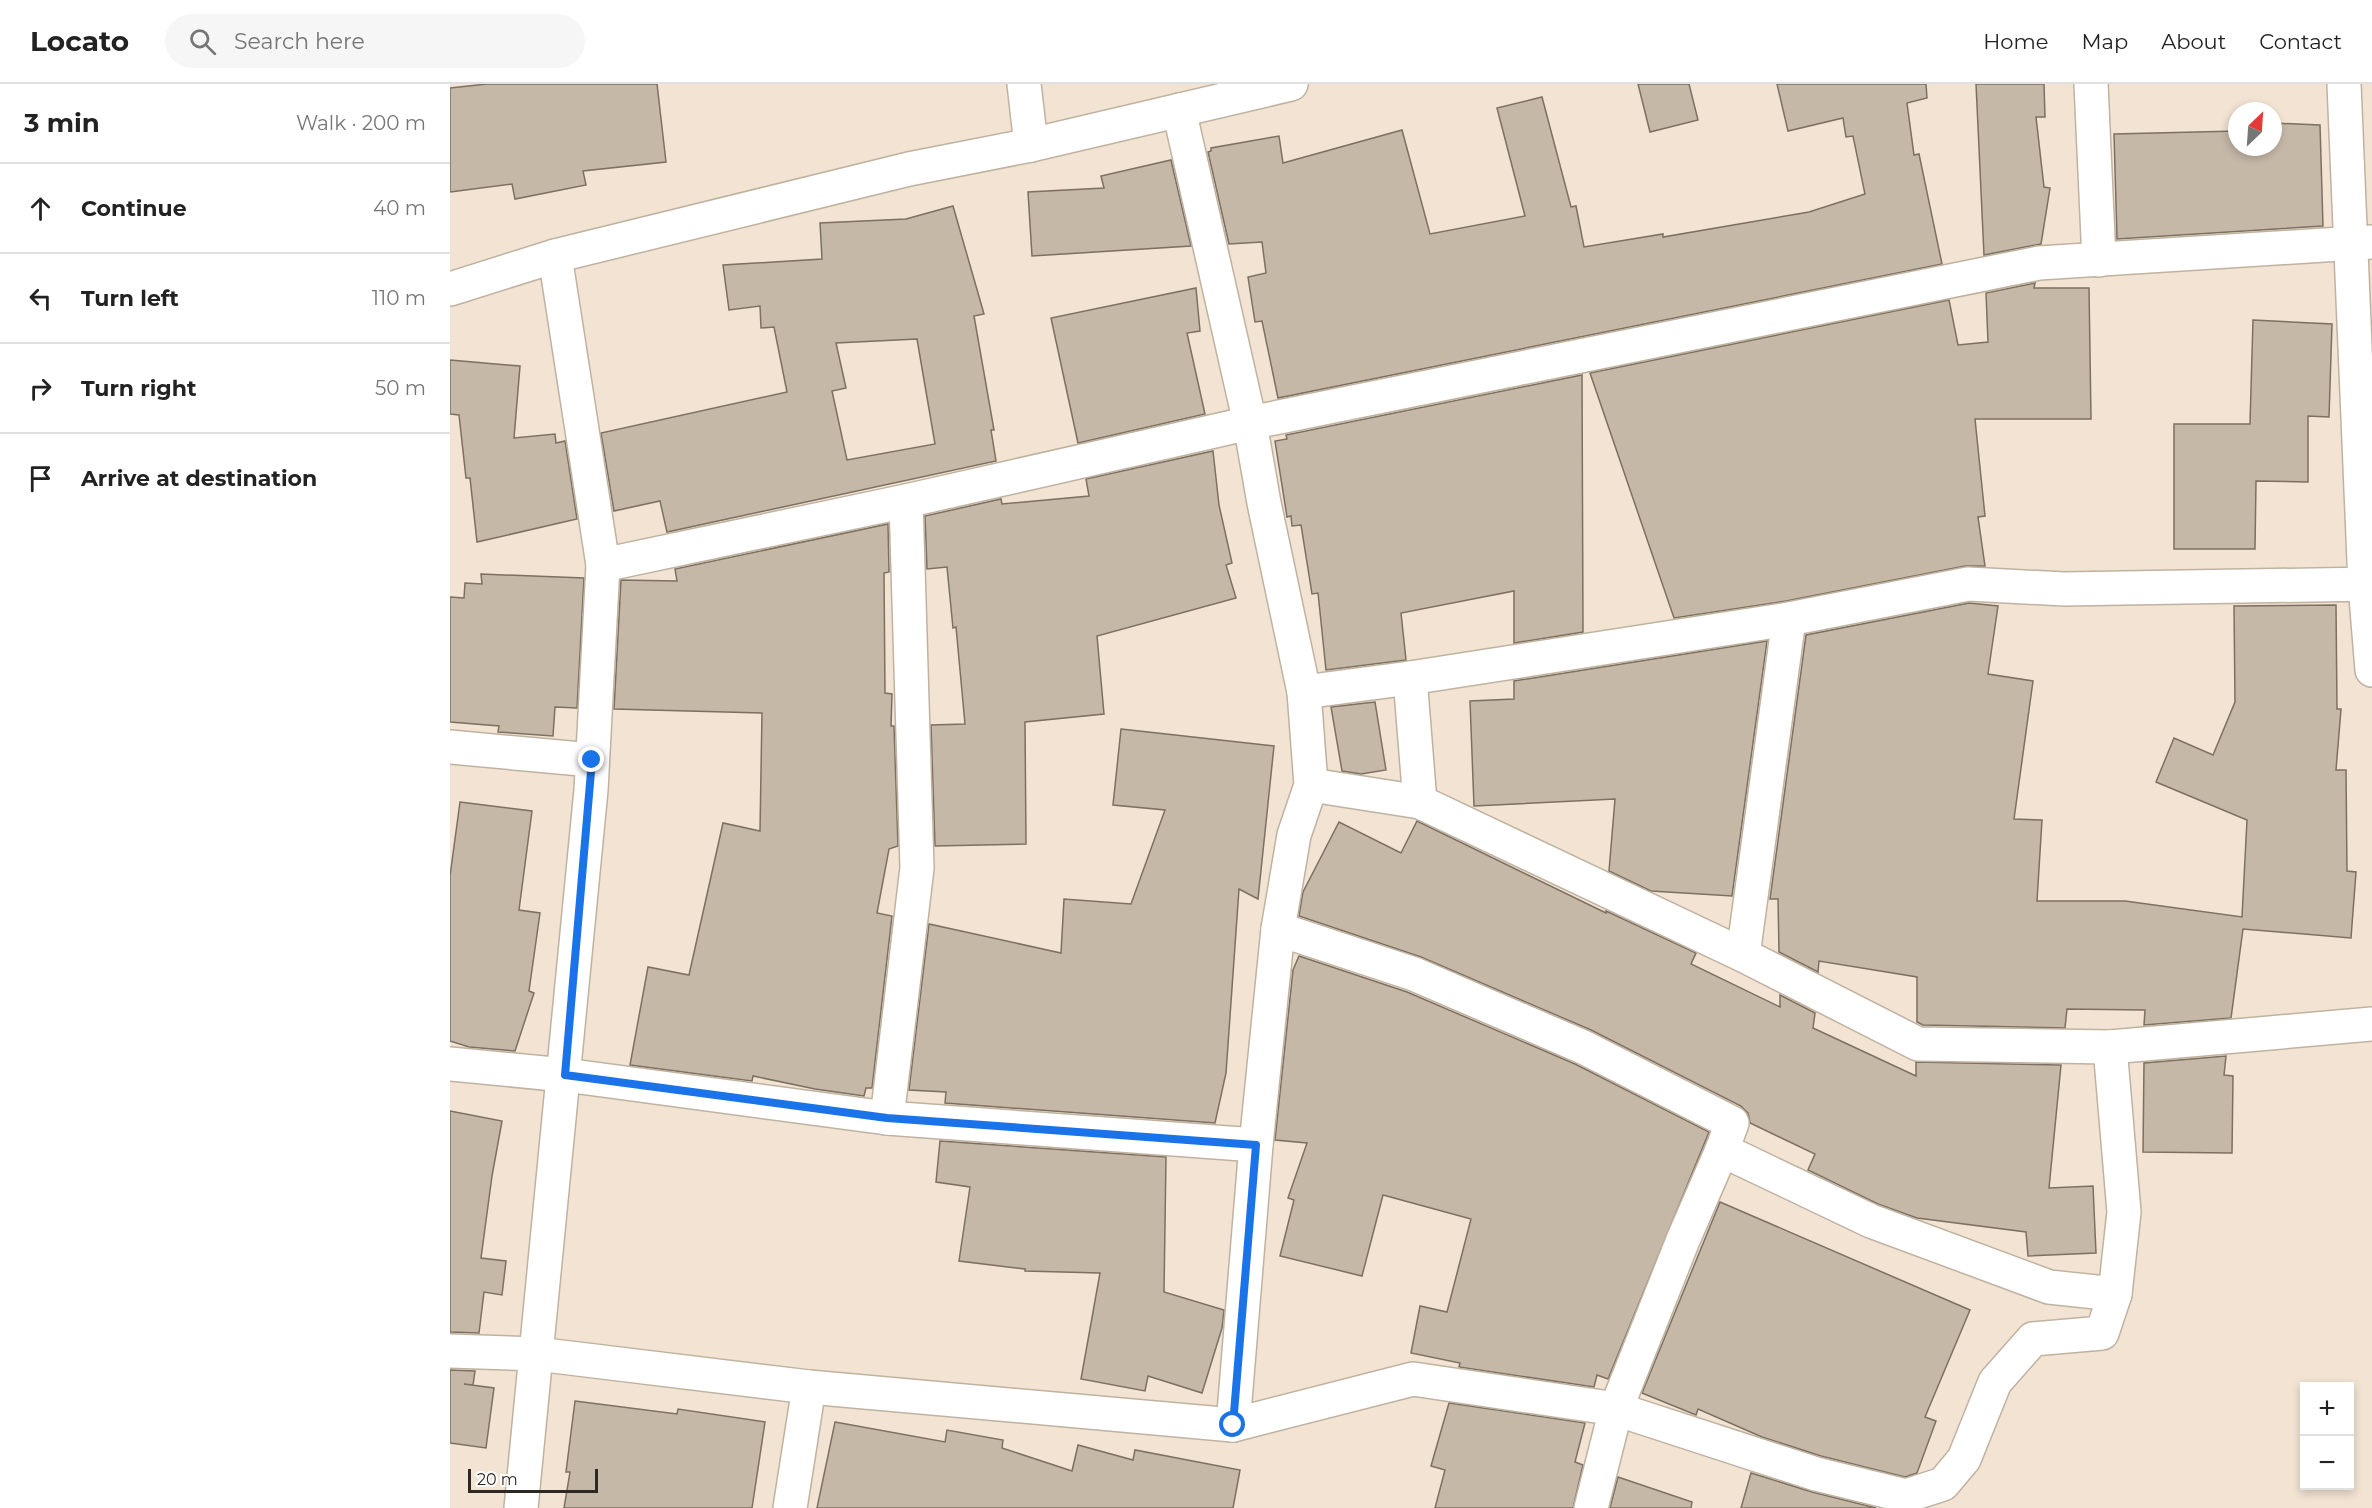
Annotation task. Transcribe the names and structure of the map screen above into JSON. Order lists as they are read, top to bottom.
{
  "scale_bar": "20 m",
  "north": "top right",
  "page": {
    "header": "Locato",
    "search": "Search here",
    "nav": [
      "Home",
      "Map",
      "About",
      "Contact"
    ],
    "heading": ["3 min", "Walk · 200 m"],
    "list": [
      ["Continue", "40 m"],
      ["Turn left", "110 m"],
      ["Turn right", "50 m"],
      "Arrive at destination"
    ],
    "map_buttons": ["+", "−"],
    "scale": "20 m"
  }
}
